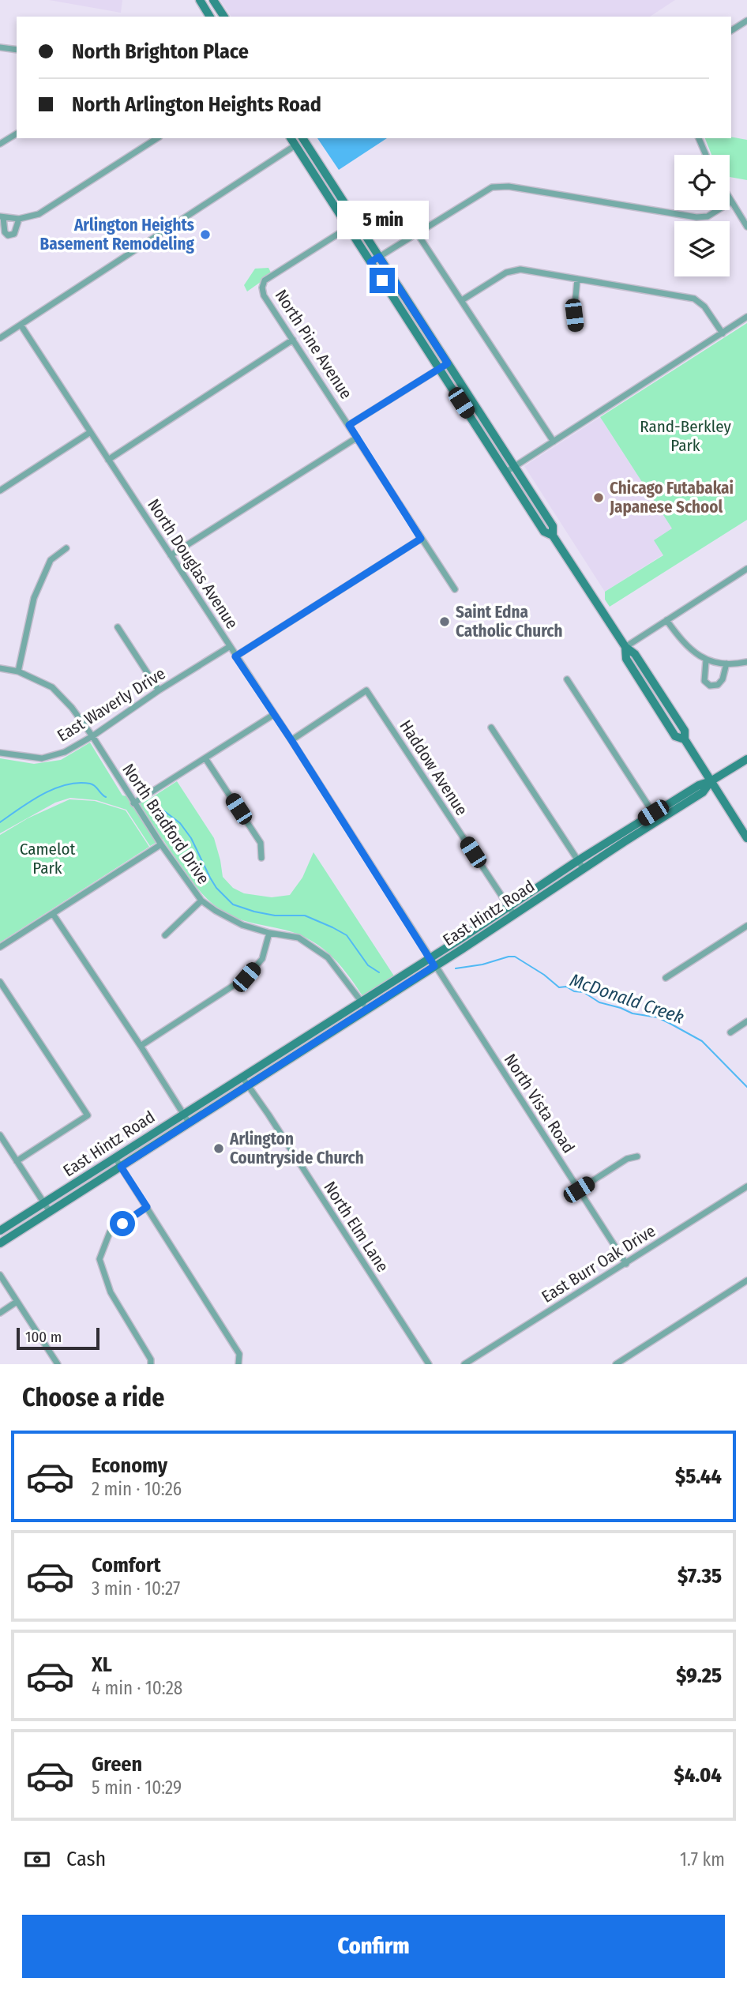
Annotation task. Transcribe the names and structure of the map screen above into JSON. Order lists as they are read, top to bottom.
{
  "streets": {
    "main road": ["East Hintz Road"],
    "street": [
      "North Pine Avenue",
      "North Douglas Avenue",
      "East Waverly Drive",
      "Haddow Avenue",
      "North Bradford Drive",
      "North Vista Road",
      "North Elm Lane",
      "East Burr Oak Drive"
    ]
  },
  "crossings": [
    ["North Douglas Avenue", "East Waverly Drive"],
    ["North Douglas Avenue", "Haddow Avenue"],
    ["North Douglas Avenue", "East Hintz Road"],
    ["North Douglas Avenue", "North Vista Road"],
    ["East Waverly Drive", "North Bradford Drive"],
    ["Haddow Avenue", "East Hintz Road"],
    ["North Bradford Drive", "East Hintz Road"],
    ["East Hintz Road", "North Vista Road"],
    ["East Hintz Road", "North Elm Lane"],
    ["North Vista Road", "East Burr Oak Drive"]
  ],
  "water": ["McDonald Creek"],
  "parks": ["Rand-Berkley Park", "Camelot Park"],
  "places": [
    "Arlington Heights Basement Remodeling",
    "Chicago Futabakai Japanese School",
    "Saint Edna Catholic Church",
    "Arlington Countryside Church"
  ],
  "scale_bar": "100 m",
  "page": {
    "banner": ["North Brighton Place", "North Arlington Heights Road"],
    "bubble": "5 min",
    "scale": "100 m",
    "heading": "Choose a ride",
    "list": [
      {
        "name": "Economy",
        "note": "2 min · 10:26",
        "value": "$5.44"
      },
      {
        "name": "Comfort",
        "note": "3 min · 10:27",
        "value": "$7.35"
      },
      {
        "name": "XL",
        "note": "4 min · 10:28",
        "value": "$9.25"
      },
      {
        "name": "Green",
        "note": "5 min · 10:29",
        "value": "$4.04"
      }
    ],
    "pay": ["Cash", "1.7 km"],
    "buttons": "Confirm"
  }
}
